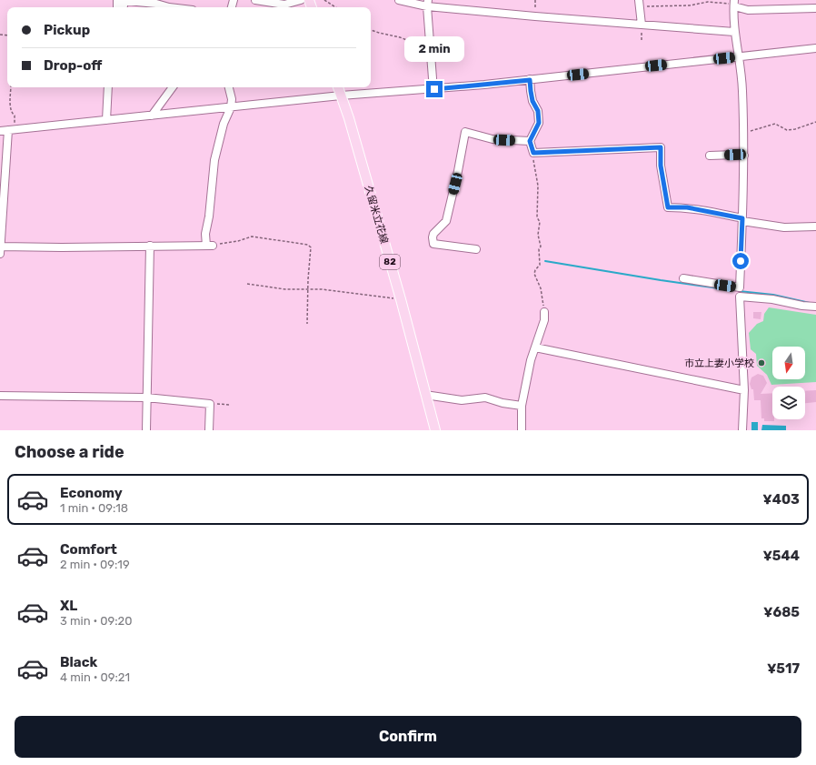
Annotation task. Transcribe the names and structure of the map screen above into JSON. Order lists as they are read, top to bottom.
{
  "streets": {
    "main road": ["久留米立花線", "82"]
  },
  "places": ["市立上妻小学校"],
  "north": "bottom",
  "page": {
    "banner": ["Pickup", "Drop-off"],
    "bubble": "2 min",
    "heading": "Choose a ride",
    "list": [
      {
        "name": "Economy",
        "note": "1 min · 09:18",
        "value": "¥403"
      },
      {
        "name": "Comfort",
        "note": "2 min · 09:19",
        "value": "¥544"
      },
      {
        "name": "XL",
        "note": "3 min · 09:20",
        "value": "¥685"
      },
      {
        "name": "Black",
        "note": "4 min · 09:21",
        "value": "¥517"
      }
    ],
    "buttons": "Confirm"
  }
}
